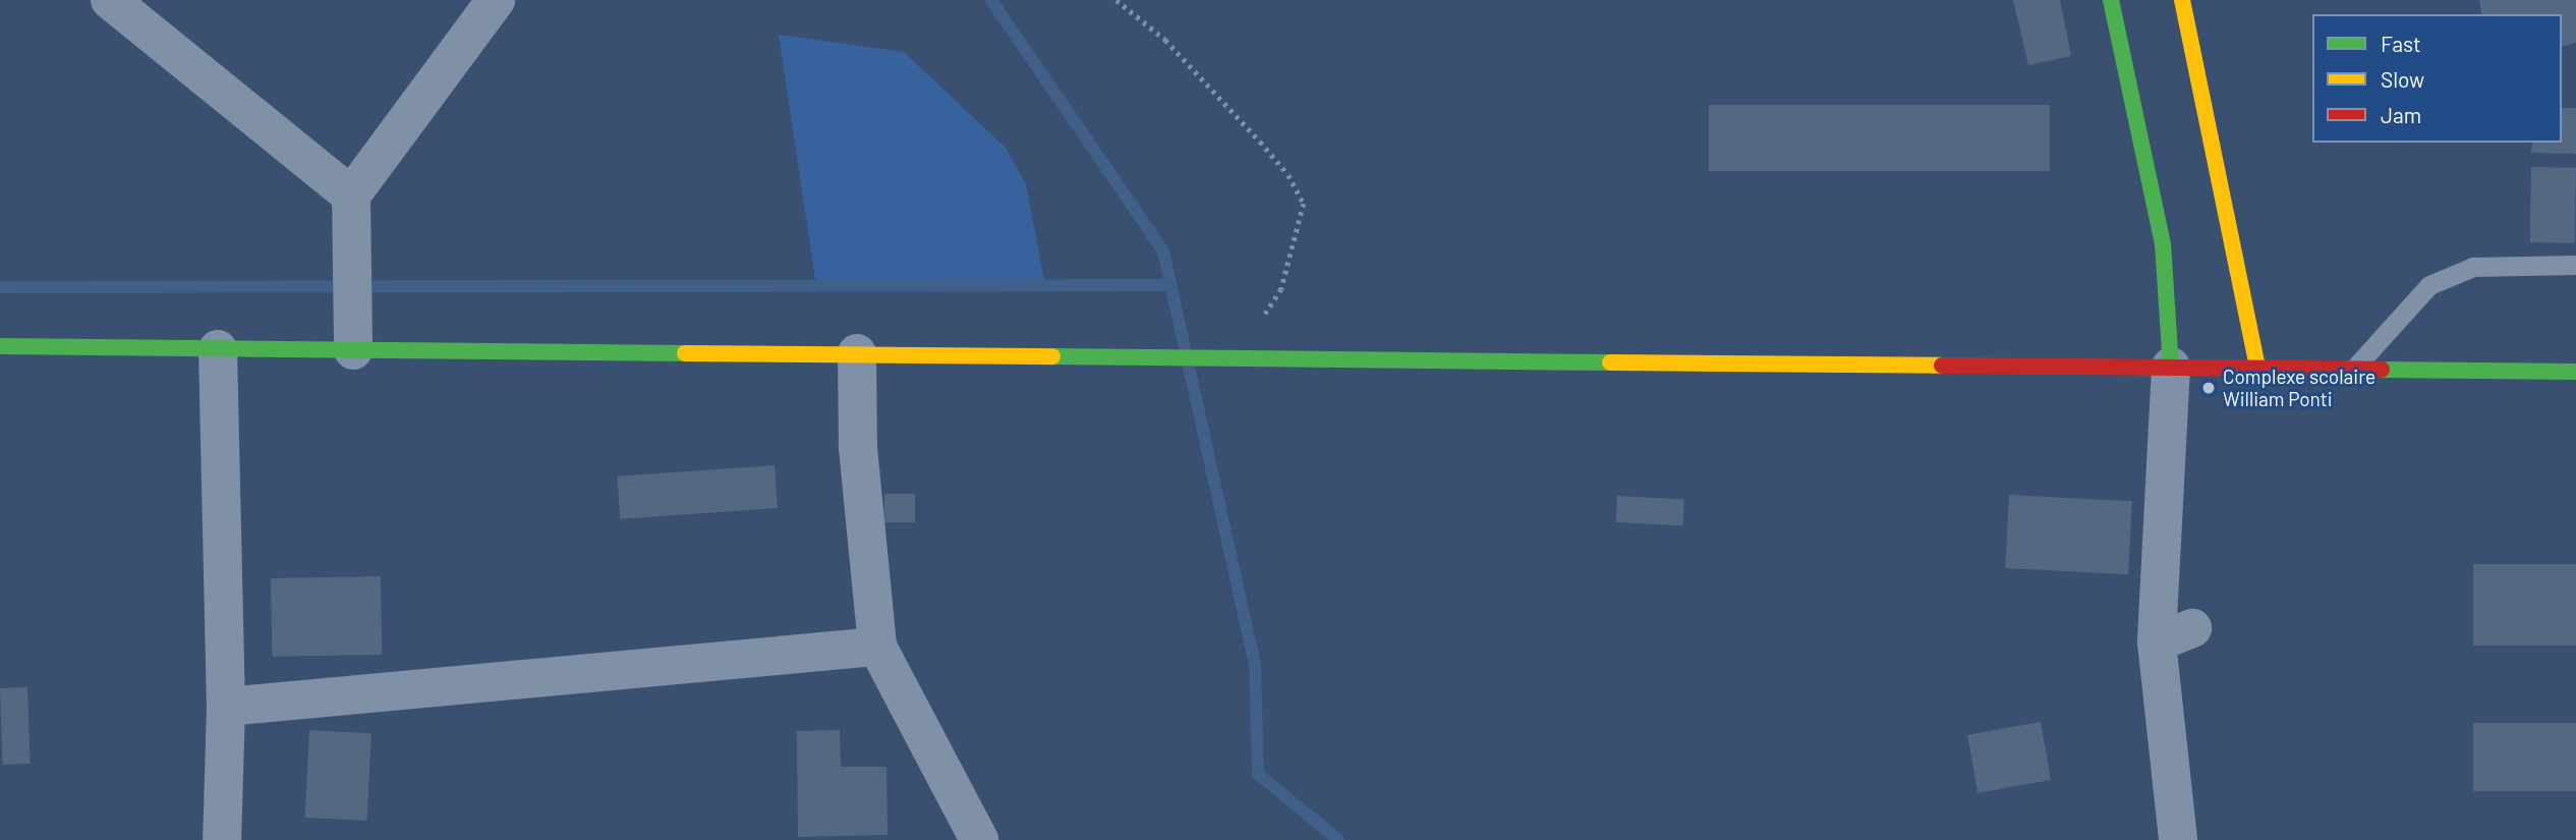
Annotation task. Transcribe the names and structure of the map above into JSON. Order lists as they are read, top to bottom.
{
  "places": ["Complexe scolaire William Ponti"],
  "legend": ["Fast", "Slow", "Jam"]
}
